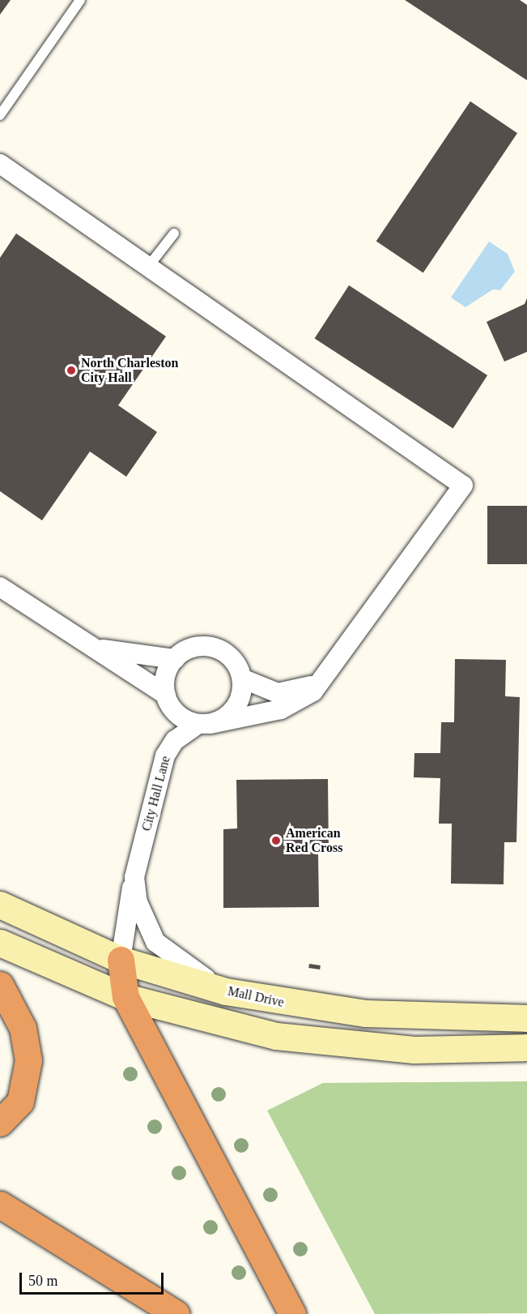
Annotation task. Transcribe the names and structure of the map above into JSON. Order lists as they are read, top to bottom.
{
  "streets": {
    "street": ["City Hall Lane", "Mall Drive"]
  },
  "crossings": [
    ["City Hall Lane", "Mall Drive"]
  ],
  "places": ["North Charleston City Hall", "American Red Cross"],
  "scale_bar": "50 m"
}
